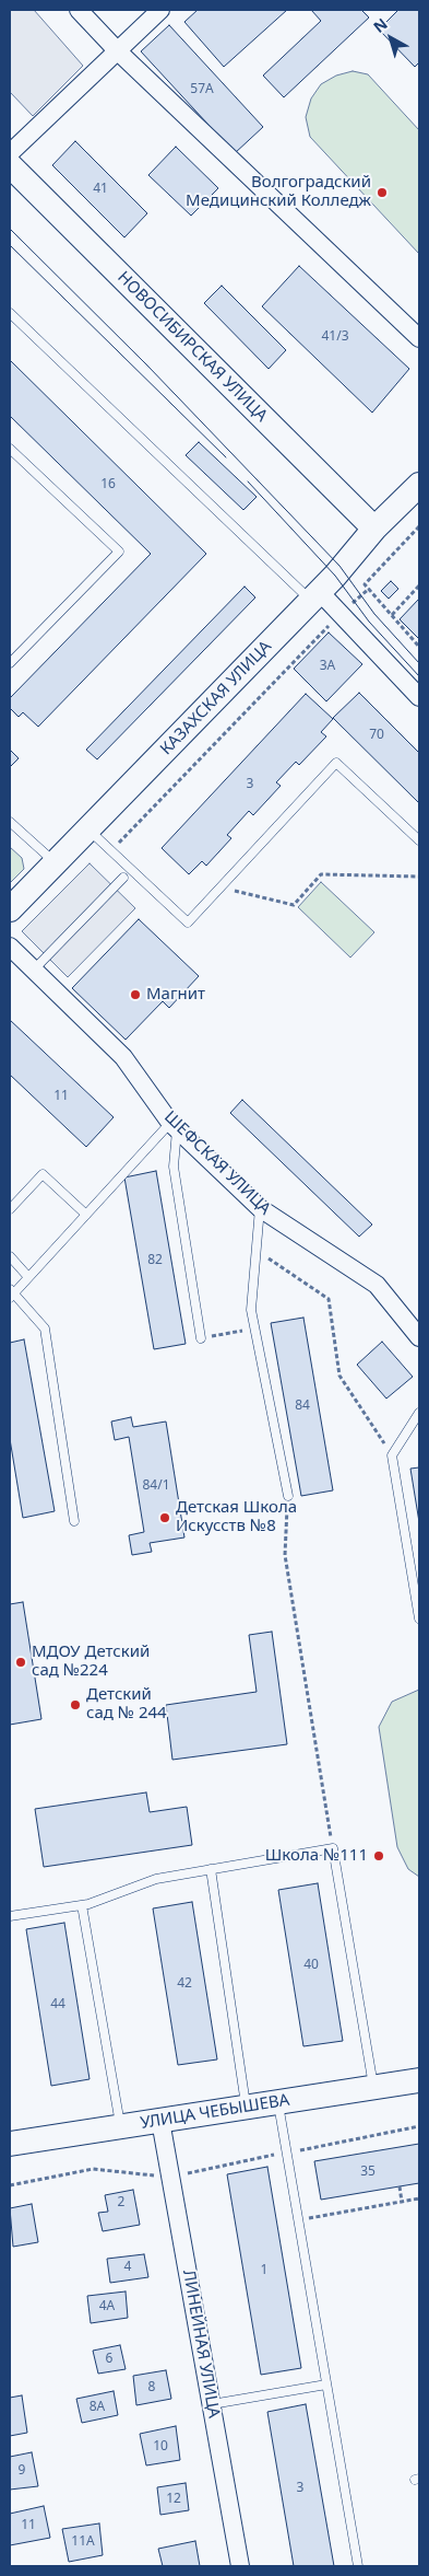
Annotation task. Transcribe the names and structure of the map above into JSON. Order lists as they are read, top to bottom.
{
  "streets": {
    "street": [
      "НОВОСИБИРСКАЯ УЛИЦА",
      "КАЗАХСКАЯ УЛИЦА",
      "ШЕФСКАЯ УЛИЦА",
      "УЛИЦА ЧЕБЫШЕВА",
      "ЛИНЕЙНАЯ УЛИЦА"
    ]
  },
  "crossings": [
    ["НОВОСИБИРСКАЯ УЛИЦА", "КАЗАХСКАЯ УЛИЦА"],
    ["УЛИЦА ЧЕБЫШЕВА", "ЛИНЕЙНАЯ УЛИЦА"]
  ],
  "places": [
    "Волгоградский Медицинский Колледж",
    "Магнит",
    "Детская Школа Искусств №8",
    "МДОУ Детский сад №224",
    "Детский сад № 244",
    "Школа №111"
  ],
  "house_numbers": [
    "57А",
    "41",
    "41/3",
    "16",
    "3А",
    "70",
    "3",
    "11",
    "82",
    "84",
    "84/1",
    "40",
    "42",
    "44",
    "35",
    "2",
    "4",
    "1",
    "4А",
    "6",
    "8",
    "8А",
    "10",
    "9",
    "3",
    "12",
    "11",
    "11А"
  ],
  "north": "top left"
}
